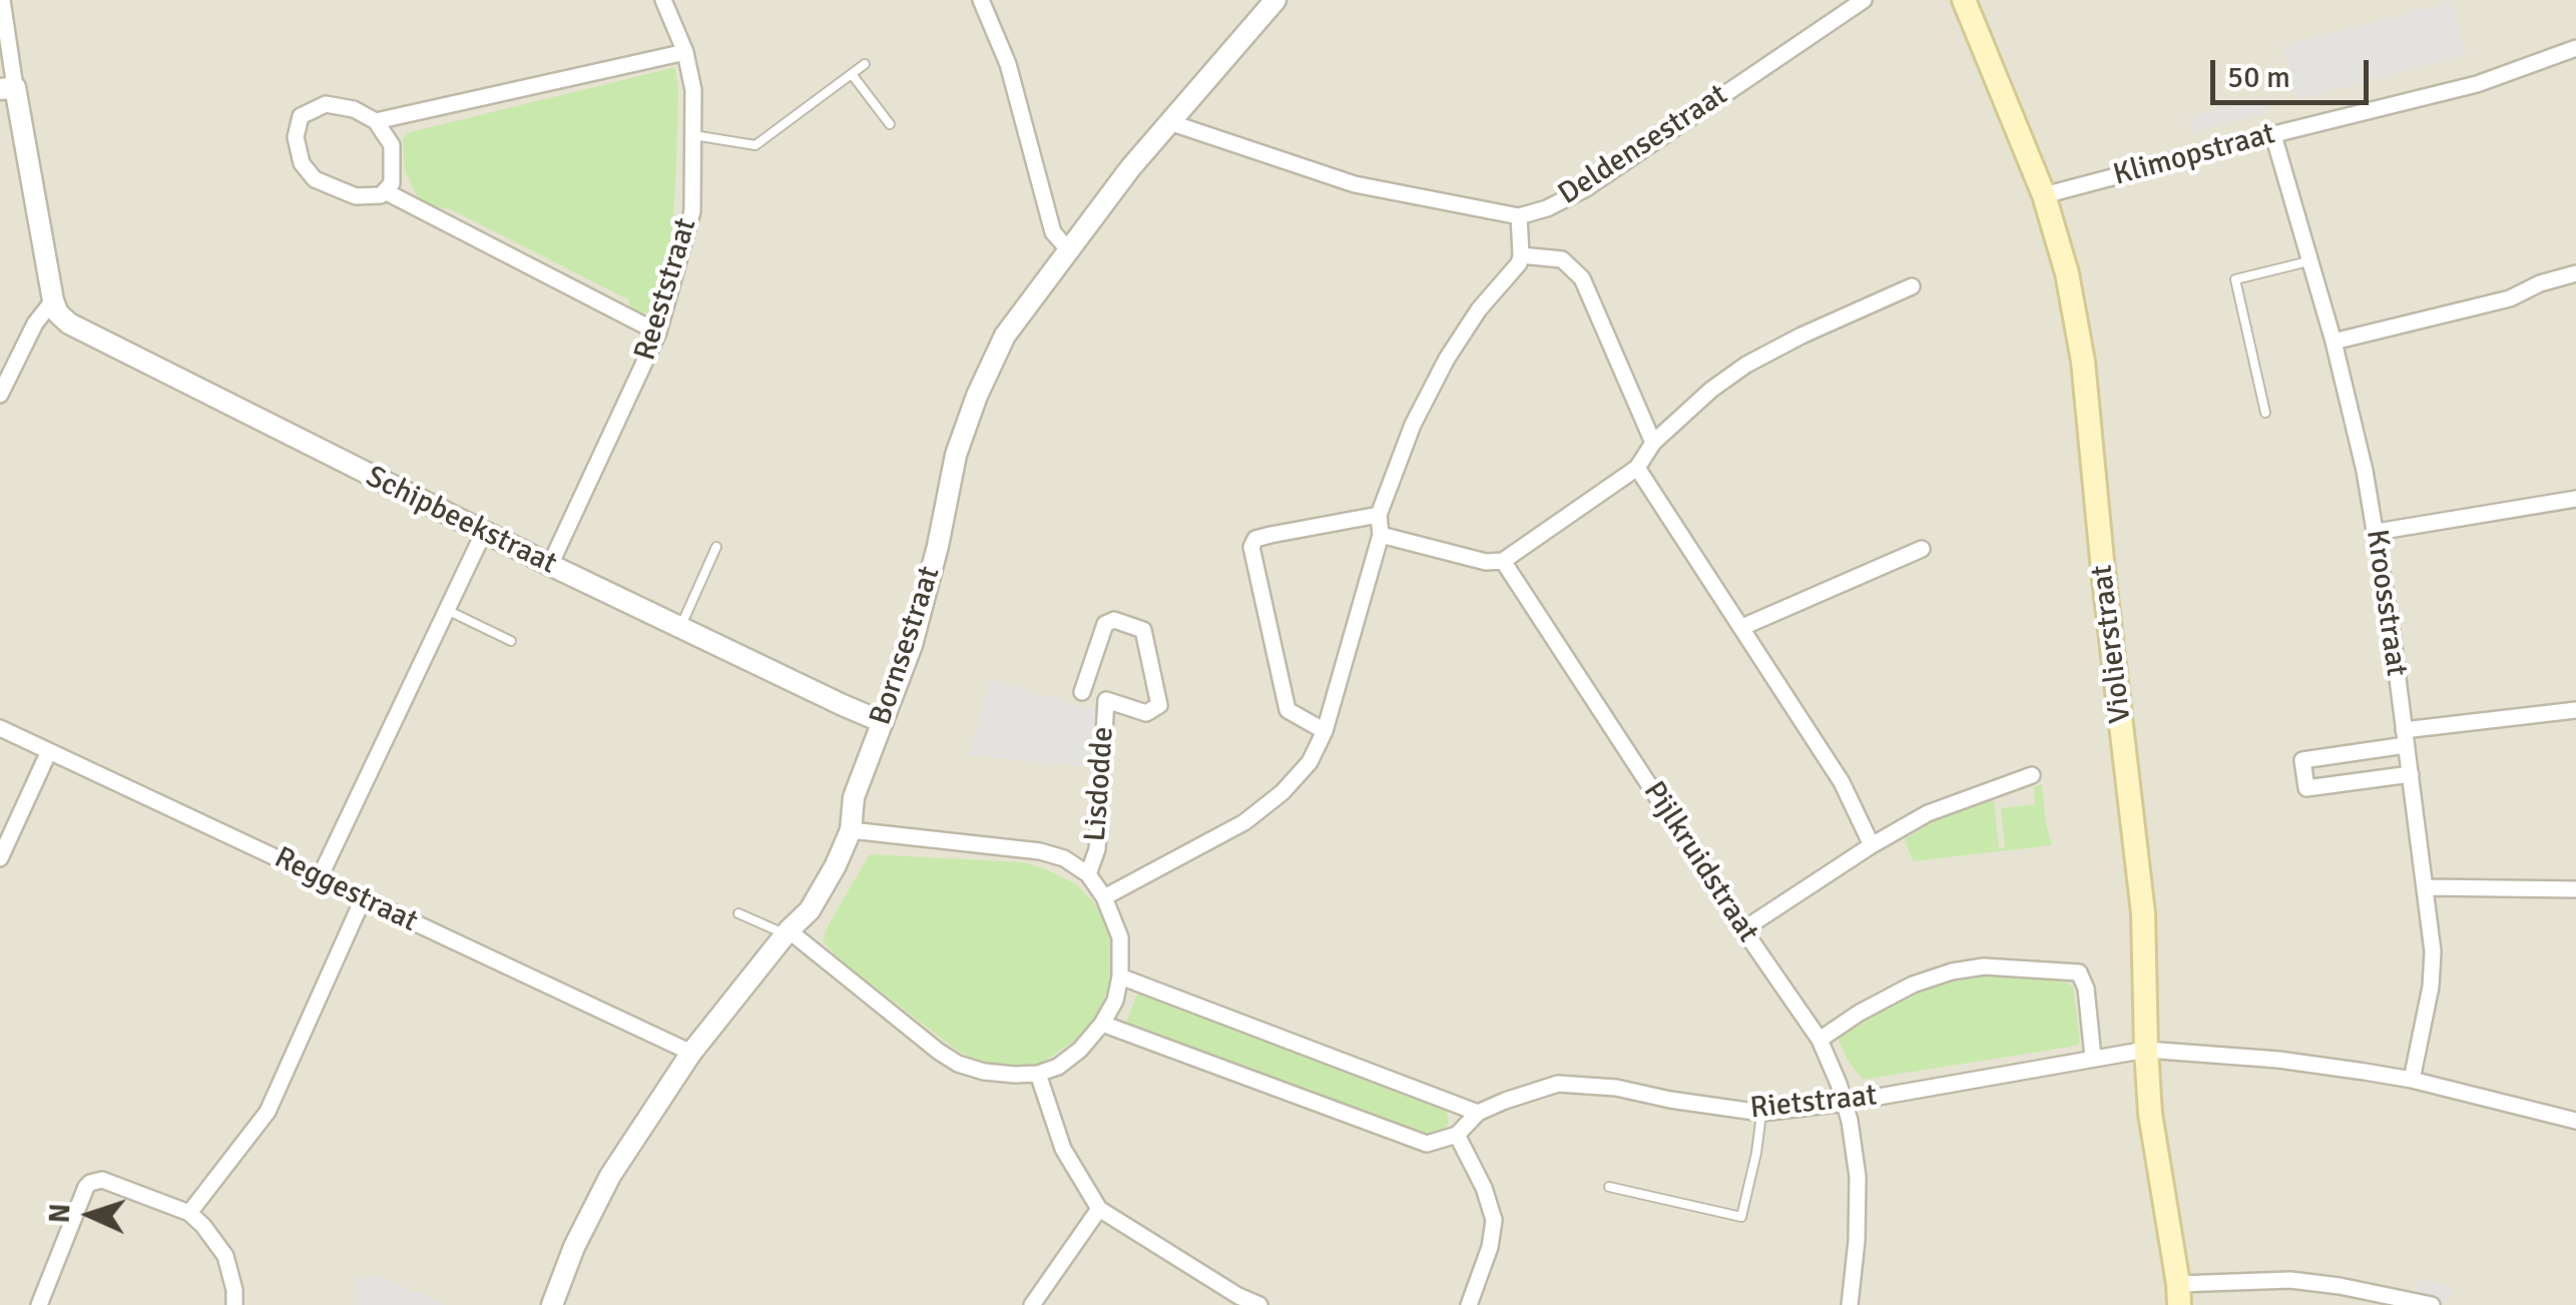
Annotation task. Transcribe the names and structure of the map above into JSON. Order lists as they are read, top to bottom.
{
  "streets": {
    "main road": ["Violierstraat"],
    "street": [
      "Deldensestraat",
      "Klimopstraat",
      "Reeststraat",
      "Schipbeekstraat",
      "Kroosstraat",
      "Bornsestraat",
      "Lisdodde",
      "Pijlkruidstraat",
      "Reggestraat",
      "Rietstraat"
    ]
  },
  "crossings": [
    ["Klimopstraat", "Kroosstraat"],
    ["Klimopstraat", "Violierstraat"],
    ["Reeststraat", "Schipbeekstraat"],
    ["Schipbeekstraat", "Bornsestraat"],
    ["Kroosstraat", "Rietstraat"],
    ["Violierstraat", "Rietstraat"],
    ["Bornsestraat", "Reggestraat"],
    ["Pijlkruidstraat", "Rietstraat"]
  ],
  "scale_bar": "50 m",
  "north": "left"
}
